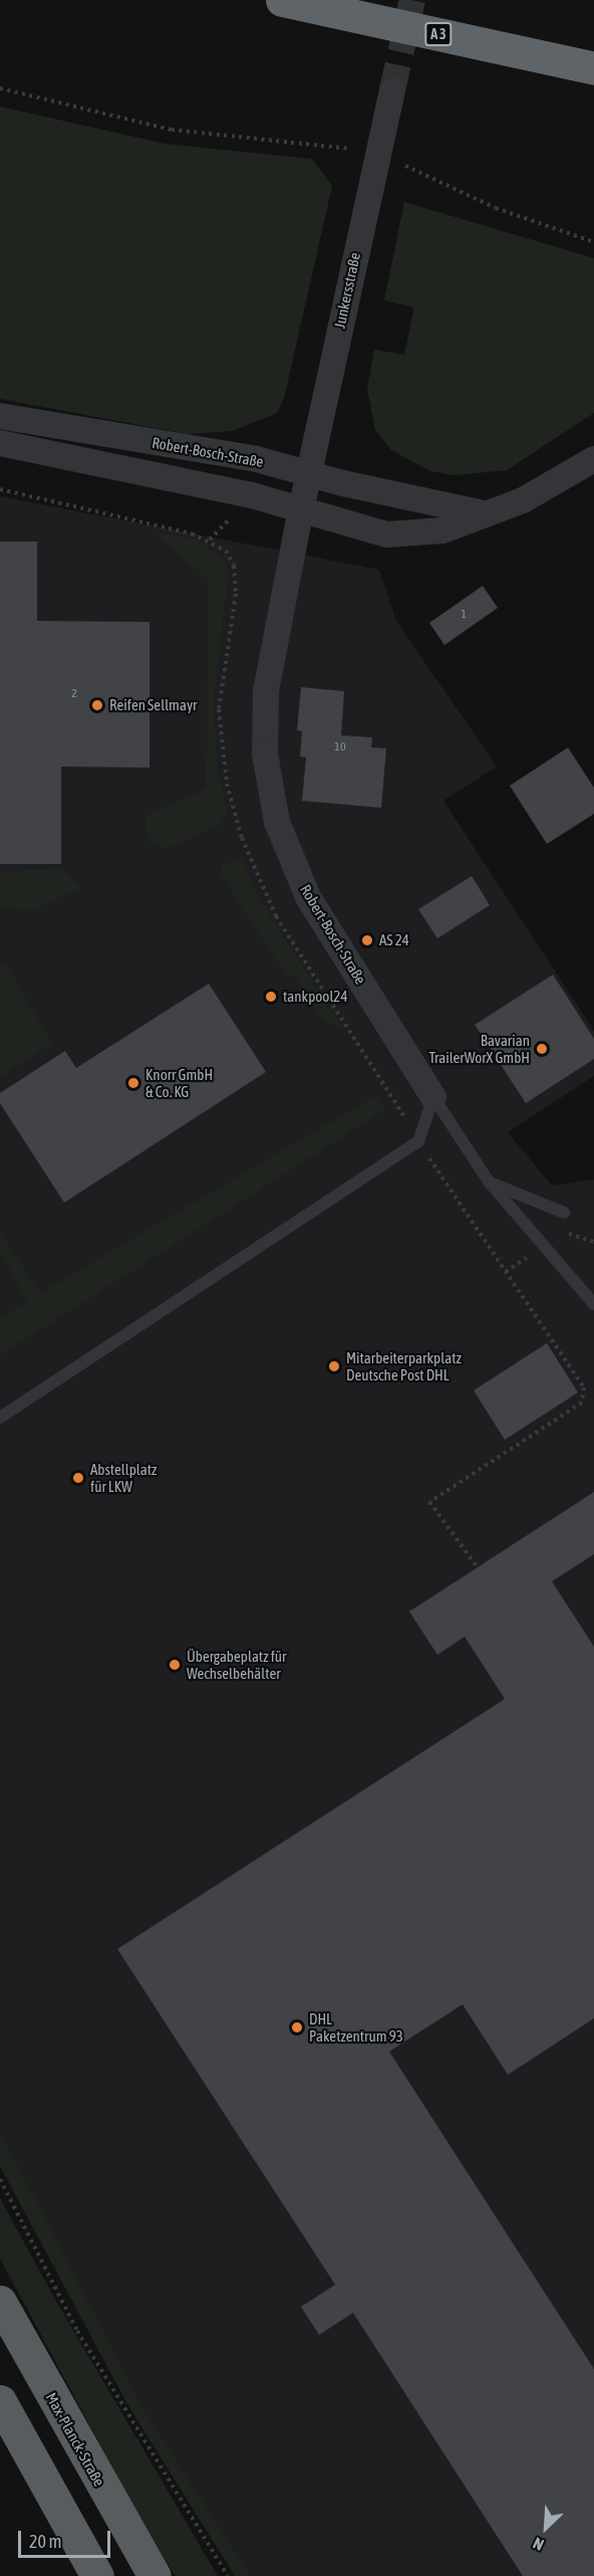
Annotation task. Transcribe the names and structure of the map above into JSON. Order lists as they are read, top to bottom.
{
  "streets": {
    "highway": ["A 3", "Max-Planck-Straße"],
    "street": ["Junkersstraße", "Robert-Bosch-Straße"]
  },
  "crossings": [
    ["Junkersstraße", "Robert-Bosch-Straße"]
  ],
  "places": [
    "Reifen Sellmayr",
    "AS 24",
    "tankpool24",
    "Bavarian TrailerWorX GmbH",
    "Knorr GmbH & Co. KG",
    "Mitarbeiterparkplatz Deutsche Post DHL",
    "Abstellplatz für LKW",
    "Übergabeplatz für Wechselbehälter",
    "DHL Paketzentrum 93"
  ],
  "house_numbers": ["1", "2", "10"],
  "scale_bar": "20 m",
  "north": "bottom left"
}
